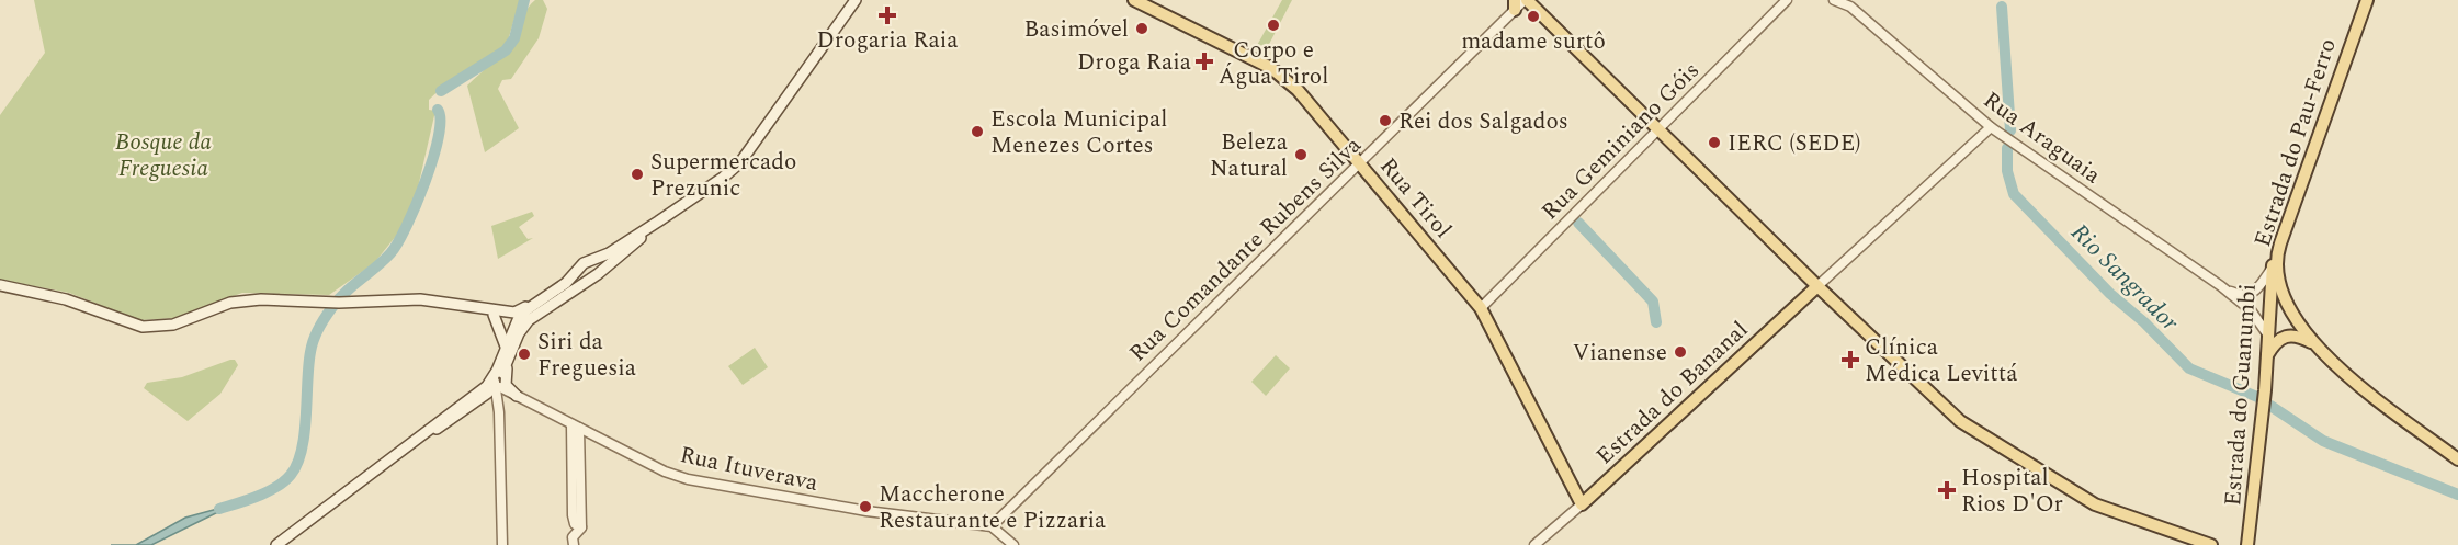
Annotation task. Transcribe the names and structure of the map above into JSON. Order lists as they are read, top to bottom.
{
  "streets": {
    "main road": [
      "Estrada do Pau-Ferro",
      "Rua Tirol",
      "Estrada do Bananal",
      "Estrada do Guanumbi"
    ],
    "street": [
      "Rua Araguaia",
      "Rua Geminiano Góis",
      "Rua Comandante Rubens Silva",
      "Rua Ituverava"
    ]
  },
  "crossings": [
    ["Rua Araguaia", "Estrada do Bananal"],
    ["Rua Araguaia", "Estrada do Guanumbi"],
    ["Rua Geminiano Góis", "Rua Tirol"],
    ["Estrada do Pau-Ferro", "Estrada do Guanumbi"],
    ["Rua Tirol", "Rua Comandante Rubens Silva"],
    ["Rua Tirol", "Estrada do Bananal"],
    ["Rua Comandante Rubens Silva", "Rua Ituverava"]
  ],
  "water": ["Rio Sangrador"],
  "parks": ["Bosque da Freguesia"],
  "places": {
    "health": [
      "Drogaria Raia",
      "Droga Raia",
      "Clínica Médica Levittá",
      "Hospital Rios D'Or"
    ],
    "other": [
      "madame surtô",
      "Corpo e Água Tirol",
      "Basimóvel",
      "Rei dos Salgados",
      "Escola Municipal Menezes Cortes",
      "IERC (SEDE)",
      "Beleza Natural",
      "Supermercado Prezunic",
      "Vianense",
      "Siri da Freguesia",
      "Maccherone Restaurante e Pizzaria"
    ]
  }
}
